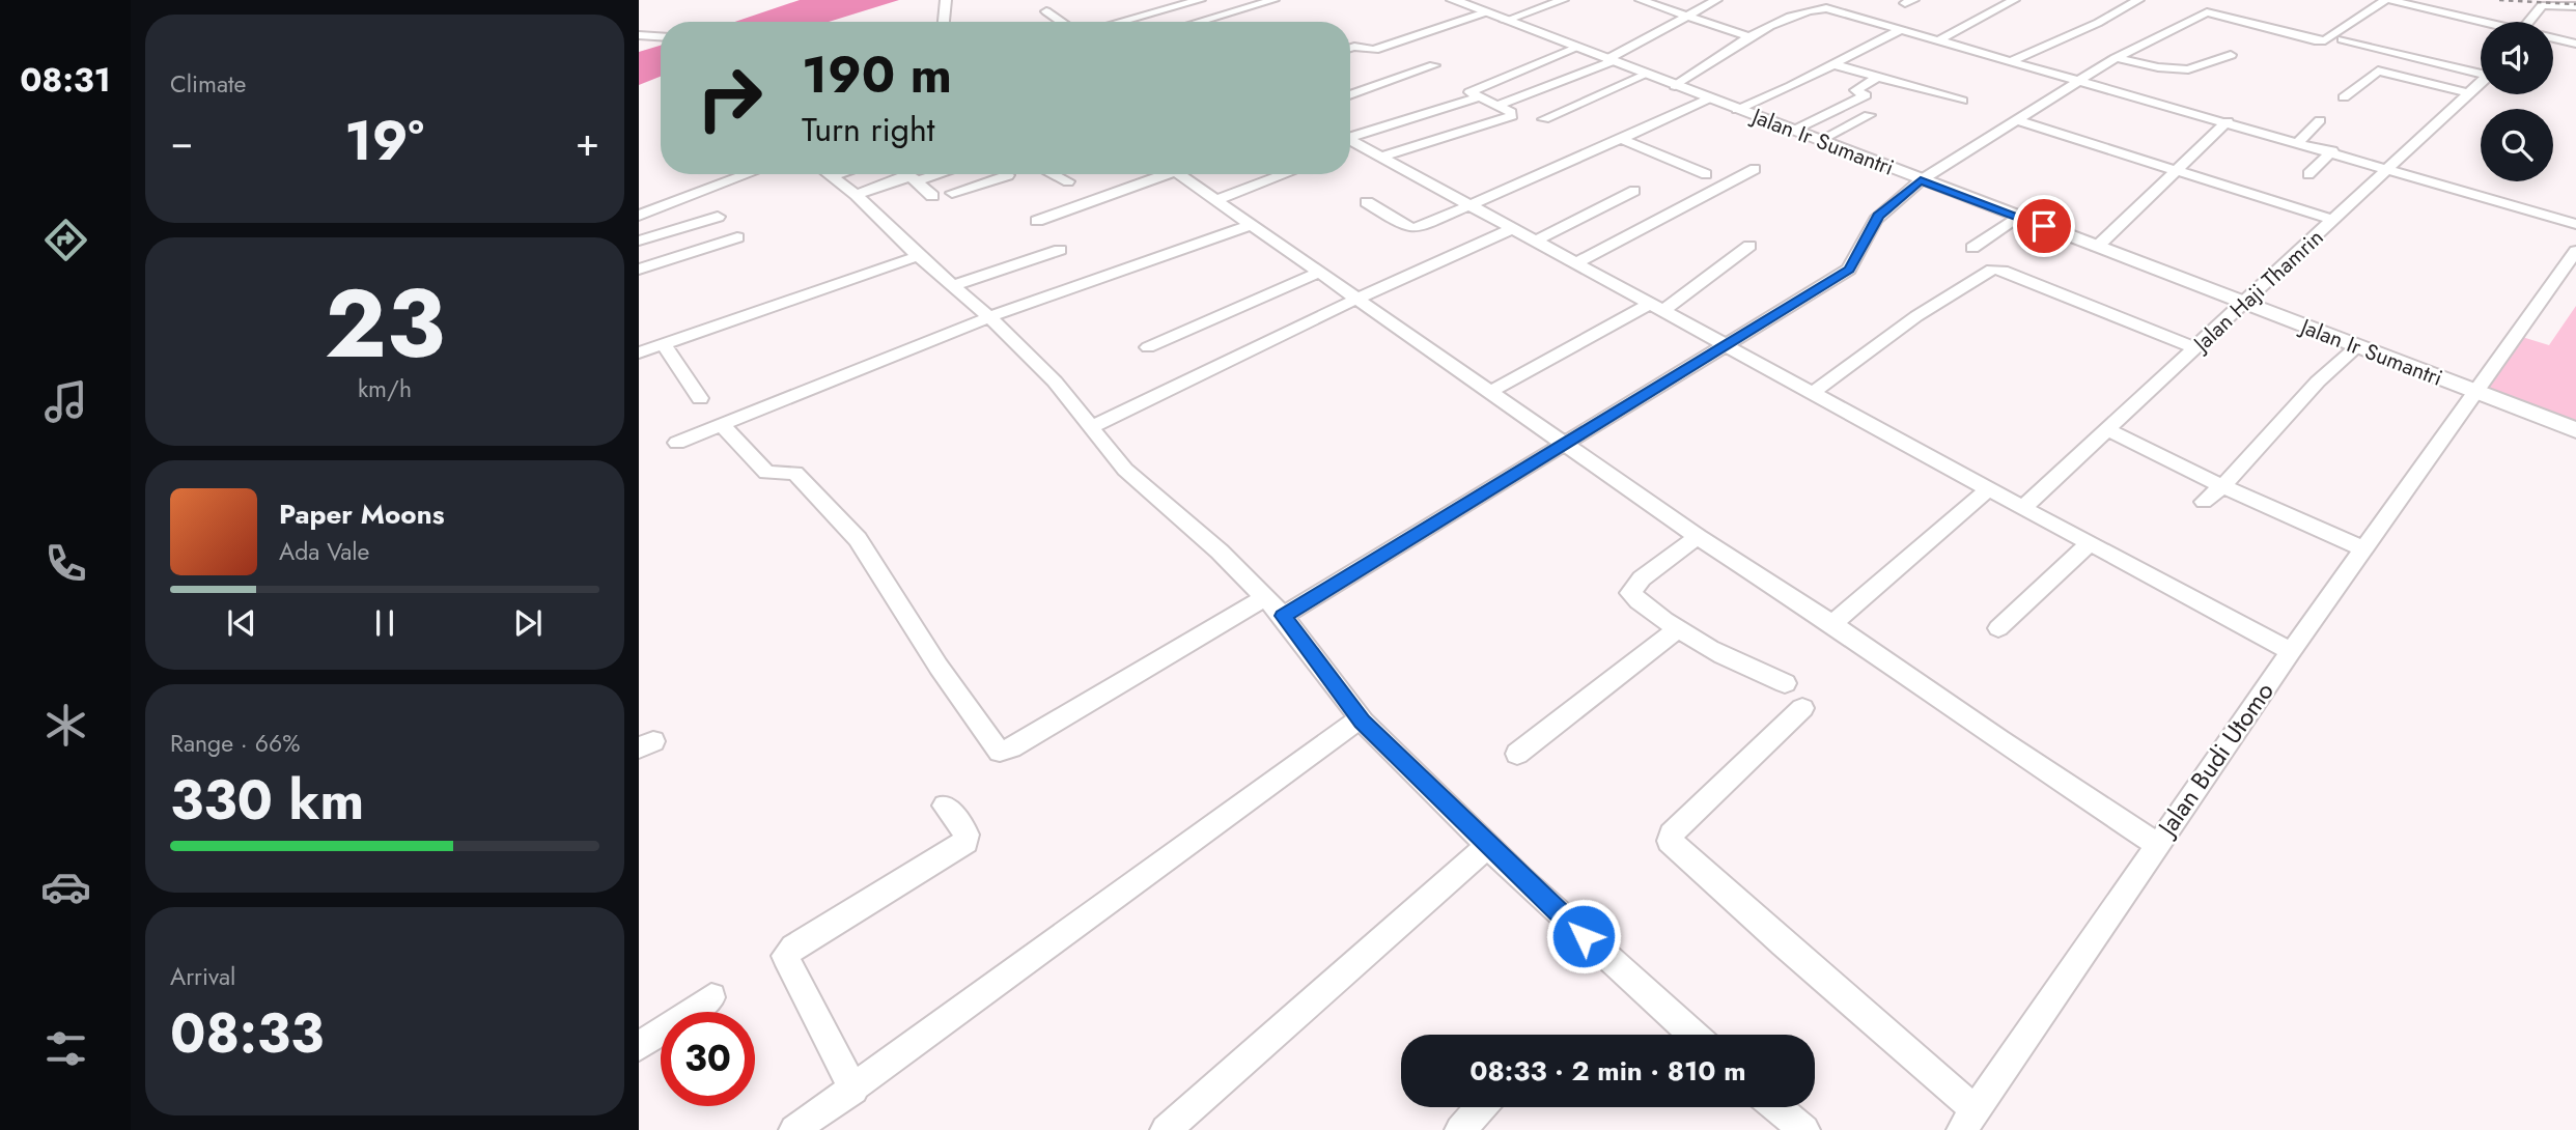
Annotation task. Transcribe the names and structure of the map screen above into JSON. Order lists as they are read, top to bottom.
{
  "streets": {
    "main road": ["Jalan Ir Sumantri"],
    "street": ["Jalan Haji Thamrin", "Jalan Budi Utomo"]
  },
  "crossings": [
    ["Jalan Ir Sumantri", "Jalan Haji Thamrin"],
    ["Jalan Ir Sumantri", "Jalan Budi Utomo"]
  ],
  "page": {
    "tabs": "08:31",
    "tile": [
      "Climate",
      ["23", "km/h"],
      ["Range · 66%", "330 km"],
      ["Arrival", "08:33"]
    ],
    "turn": ["190 m", "Turn right"],
    "heat": ["−", "19°", "+"],
    "song": ["Paper Moons", "Ada Vale"],
    "limit": "30",
    "trip": "08:33 · 2 min · 810 m"
  }
}
